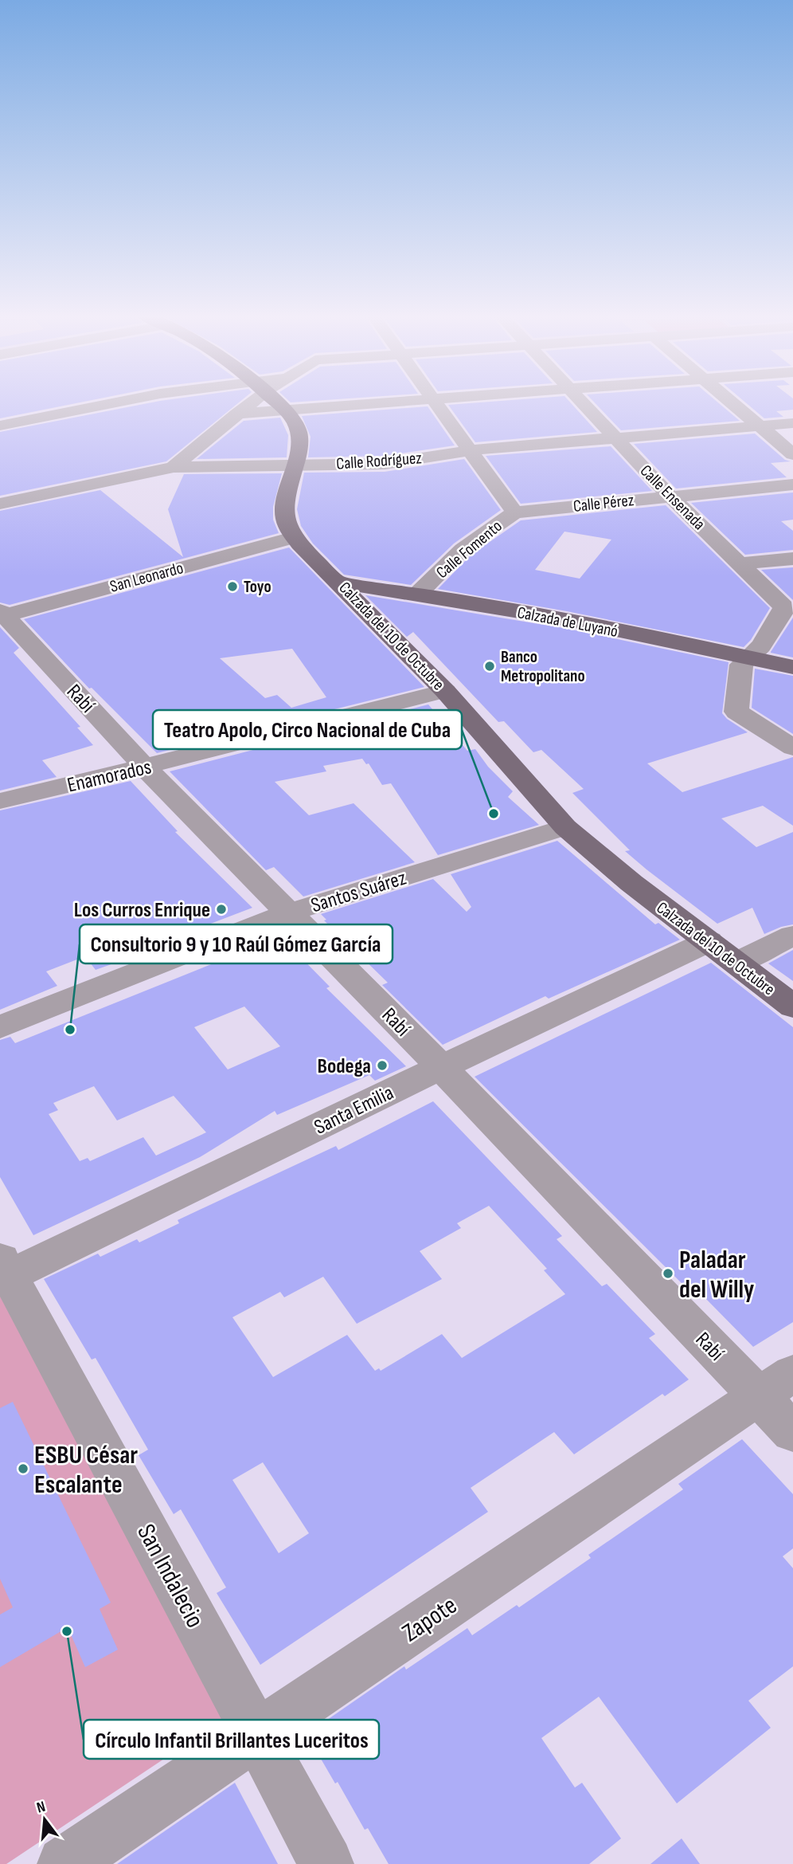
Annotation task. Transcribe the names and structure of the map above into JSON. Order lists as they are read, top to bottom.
{
  "streets": {
    "main road": ["Calzada de Luyanó", "Calzada del 10 de Octubre"],
    "street": [
      "Calle Rodríguez",
      "Calle Ensenada",
      "Calle Pérez",
      "Calle Fomento",
      "San Leonardo",
      "Rabí",
      "Enamorados",
      "Santos Suárez",
      "Santa Emilia",
      "San Indalecio",
      "Zapote"
    ]
  },
  "crossings": [
    ["Calle Rodríguez", "Calle Ensenada"],
    ["Calle Rodríguez", "Calle Fomento"],
    ["Calle Rodríguez", "Calzada del 10 de Octubre"],
    ["Calle Ensenada", "Calle Pérez"],
    ["Calle Ensenada", "Calzada de Luyanó"],
    ["Calle Pérez", "Calle Fomento"],
    ["Calle Fomento", "Calzada de Luyanó"],
    ["San Leonardo", "Calzada del 10 de Octubre"],
    ["San Leonardo", "Rabí"],
    ["Calzada de Luyanó", "Calzada del 10 de Octubre"],
    ["Calzada del 10 de Octubre", "Enamorados"],
    ["Calzada del 10 de Octubre", "Santos Suárez"],
    ["Calzada del 10 de Octubre", "Santa Emilia"],
    ["Rabí", "Enamorados"],
    ["Rabí", "Santos Suárez"],
    ["Rabí", "Santa Emilia"],
    ["Rabí", "Zapote"],
    ["Santa Emilia", "San Indalecio"],
    ["San Indalecio", "Zapote"]
  ],
  "places": [
    "Toyo",
    "Banco Metropolitano",
    "Teatro Apolo, Circo Nacional de Cuba",
    "Los Curros Enrique",
    "Consultorio 9 y 10 Raúl Gómez García",
    "Bodega",
    "Paladar del Willy",
    "ESBU César Escalante",
    "Círculo Infantil Brillantes Luceritos"
  ],
  "north": "top"
}
